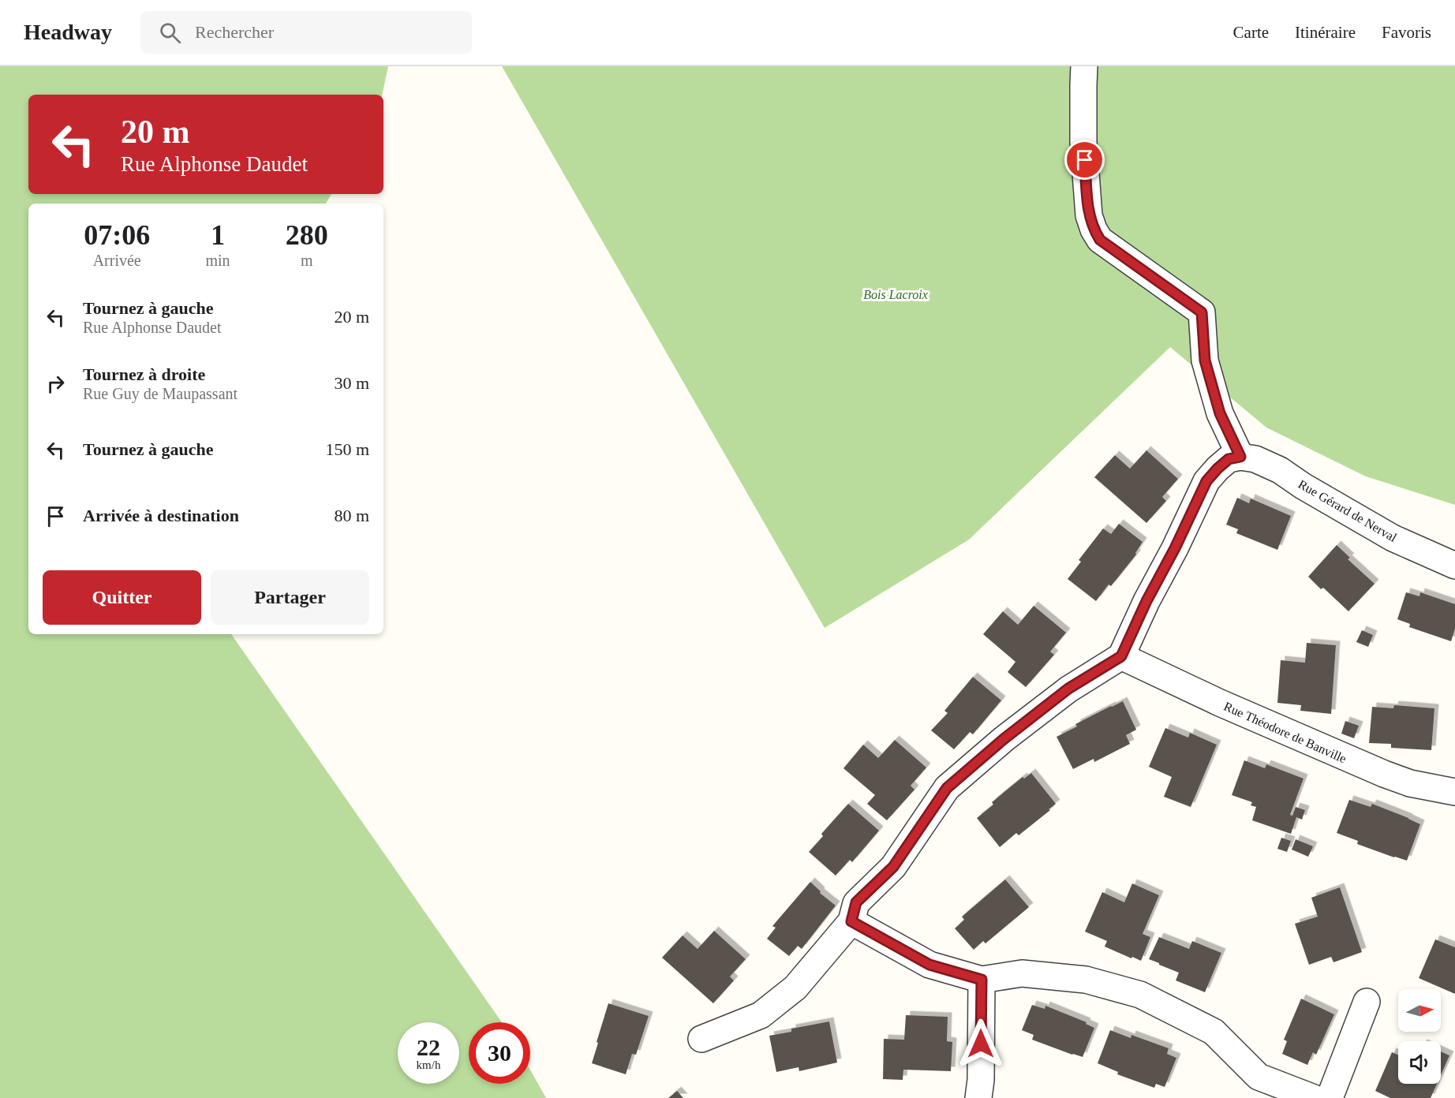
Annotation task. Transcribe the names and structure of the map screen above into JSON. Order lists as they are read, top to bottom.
{
  "streets": {
    "street": ["Rue Gérard de Nerval", "Rue Théodore de Banville"]
  },
  "parks": ["Bois Lacroix"],
  "north": "right",
  "page": {
    "header": "Headway",
    "search": "Rechercher",
    "nav": ["Carte", "Itinéraire", "Favoris"],
    "turn": ["20 m", "Rue Alphonse Daudet"],
    "eta": [
      "07:06",
      "Arrivée",
      "1",
      "min",
      "280",
      "m"
    ],
    "list": [
      {
        "name": "Tournez à gauche",
        "note": "Rue Alphonse Daudet",
        "value": "20 m"
      },
      {
        "name": "Tournez à droite",
        "note": "Rue Guy de Maupassant",
        "value": "30 m"
      },
      {
        "name": "Tournez à gauche",
        "value": "150 m"
      },
      {
        "name": "Arrivée à destination",
        "value": "80 m"
      }
    ],
    "buttons": ["Quitter", "Partager"],
    "speed": "22 km/h",
    "limit": "30"
  }
}
